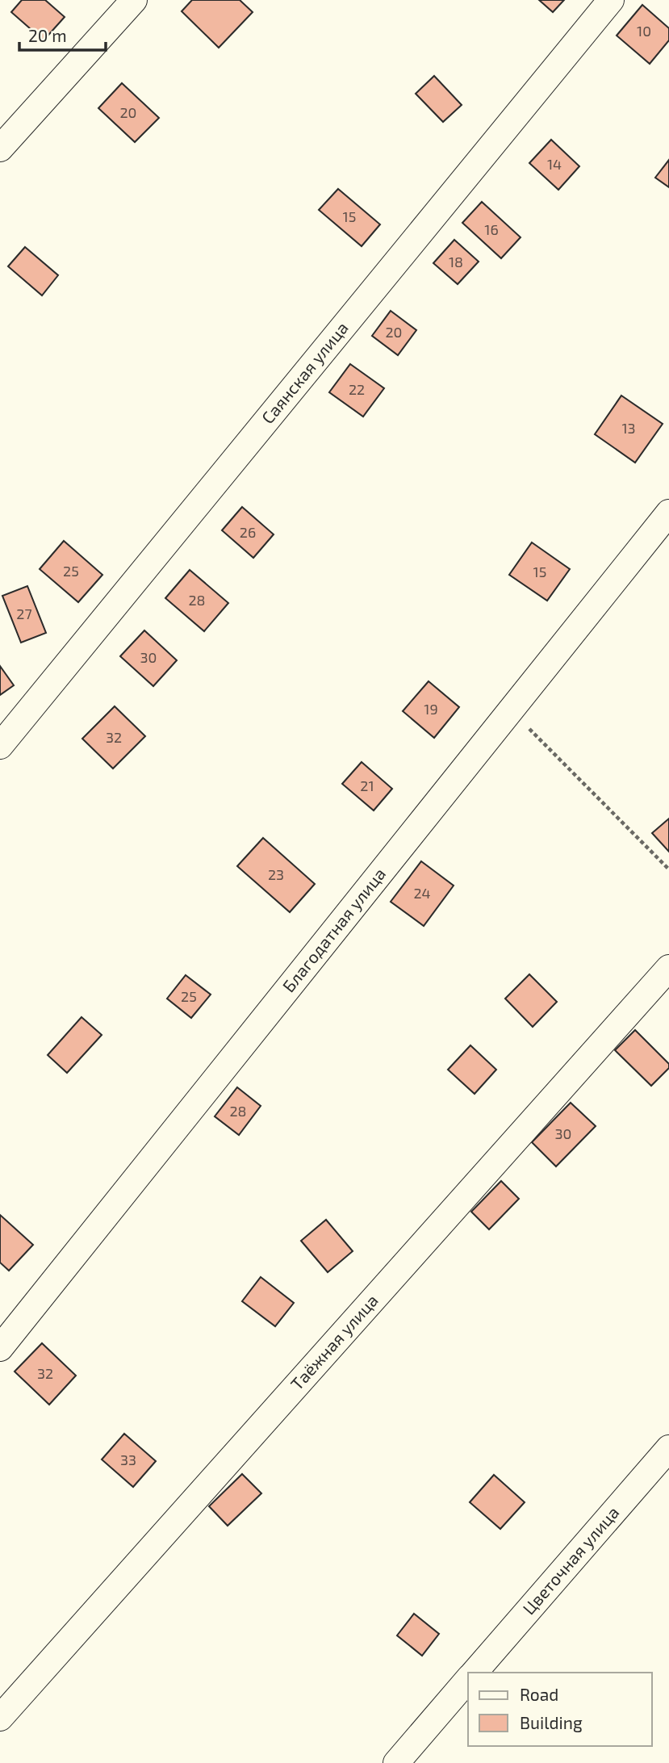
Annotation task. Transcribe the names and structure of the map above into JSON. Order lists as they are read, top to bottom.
{
  "streets": {
    "street": [
      "Саянская улица",
      "Благодатная улица",
      "Таёжная улица",
      "Цветочная улица"
    ]
  },
  "house_numbers": [
    "10",
    "20",
    "14",
    "15",
    "16",
    "18",
    "20",
    "22",
    "13",
    "26",
    "25",
    "15",
    "28",
    "27",
    "30",
    "19",
    "32",
    "21",
    "23",
    "24",
    "25",
    "28",
    "30",
    "32",
    "33"
  ],
  "legend": ["Road", "Building"],
  "scale_bar": "20 m"
}
